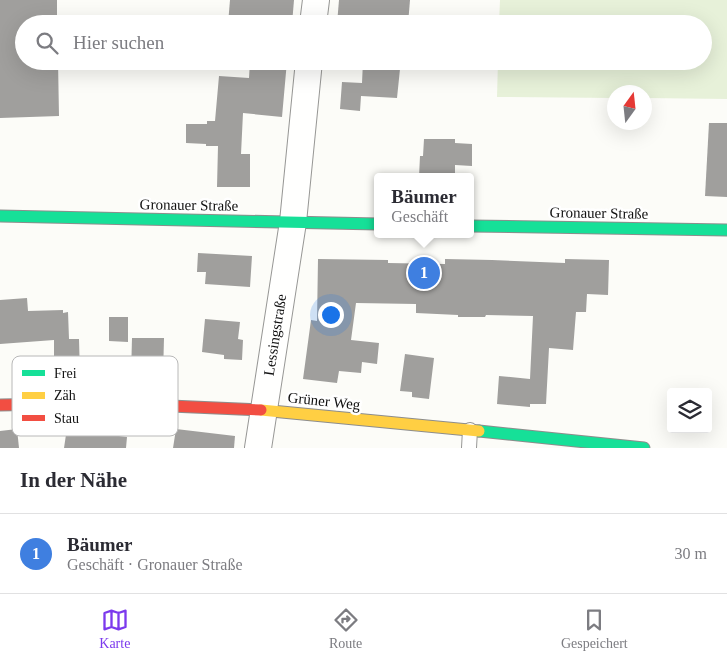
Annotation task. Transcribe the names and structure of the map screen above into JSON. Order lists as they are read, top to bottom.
{
  "streets": {
    "street": ["Gronauer Straße", "Lessingstraße", "Grüner Weg"]
  },
  "crossings": [
    ["Gronauer Straße", "Lessingstraße"],
    ["Lessingstraße", "Grüner Weg"]
  ],
  "legend": ["Frei", "Zäh", "Stau"],
  "north": "top",
  "page": {
    "search": "Hier suchen",
    "popup": ["Bäumer", "Geschäft"],
    "pins": "1",
    "heading": "In der Nähe",
    "list": [
      {
        "mark": "1",
        "name": "Bäumer",
        "note": "Geschäft · Gronauer Straße",
        "value": "30 m"
      }
    ],
    "nav": ["Karte", "Route", "Gespeichert"]
  }
}
